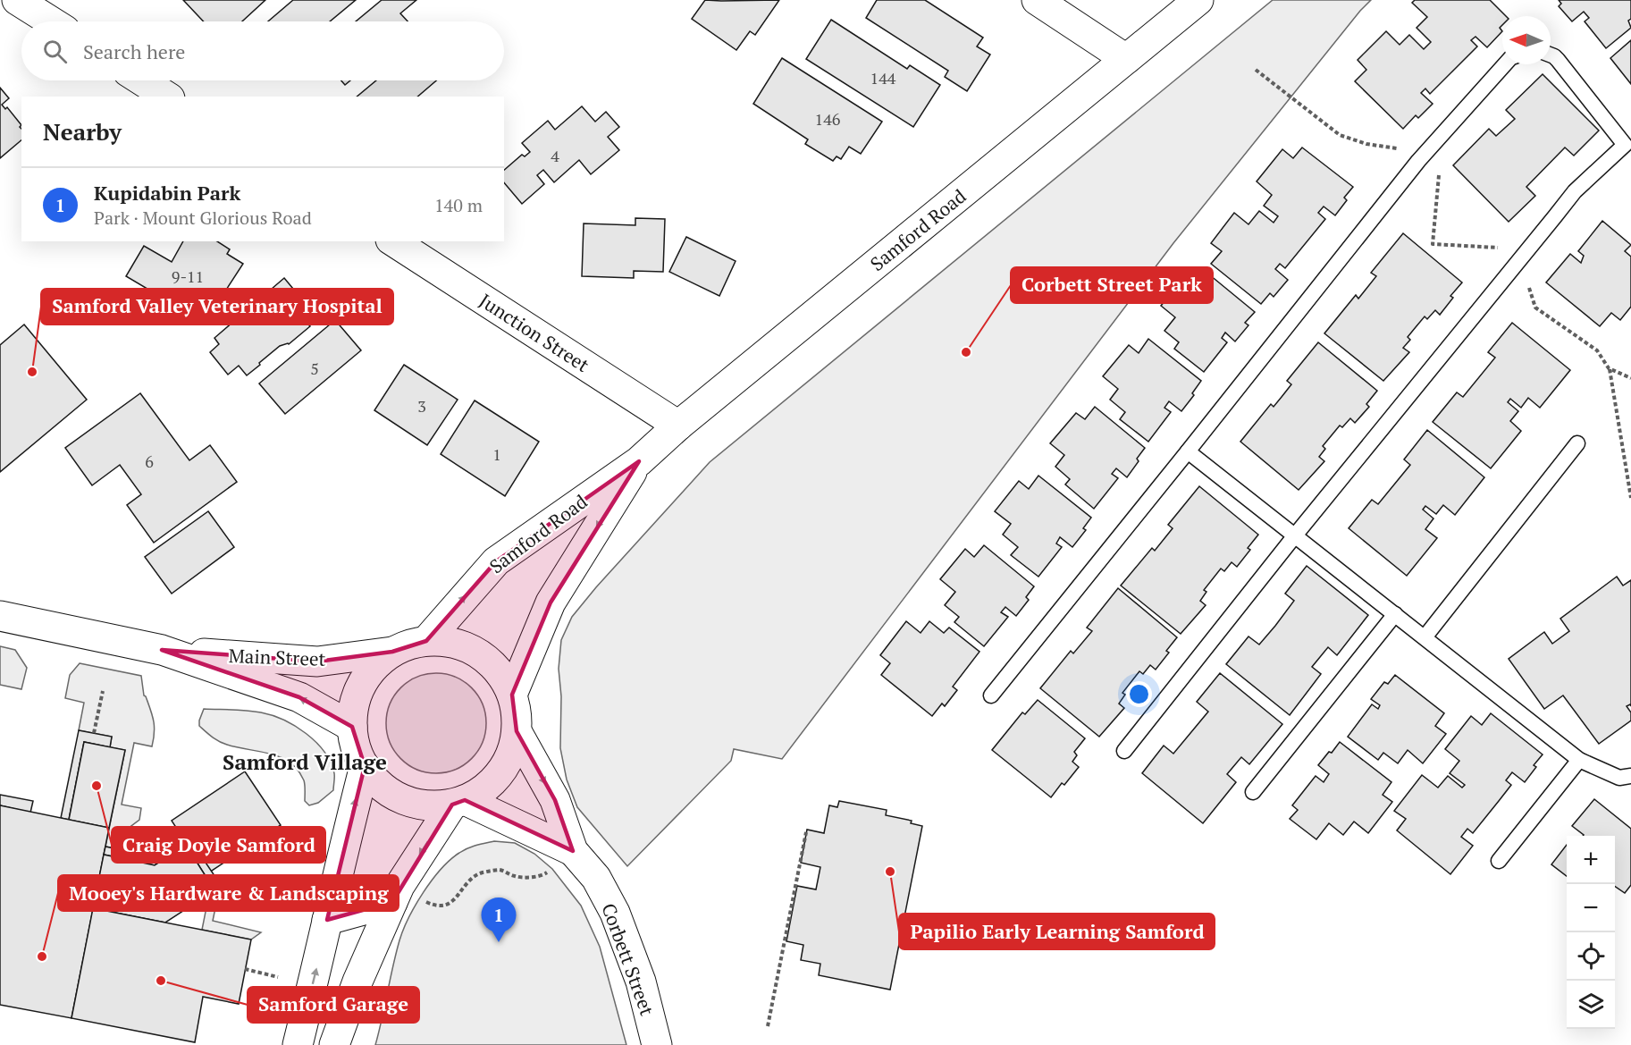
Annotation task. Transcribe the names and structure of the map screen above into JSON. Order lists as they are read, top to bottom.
{
  "streets": {
    "main road": [
      "Samford Road",
      "Junction Street",
      "Main Street",
      "Corbett Street"
    ]
  },
  "crossings": [
    ["Samford Road", "Junction Street"],
    ["Samford Road", "Main Street"],
    ["Samford Road", "Corbett Street"],
    ["Main Street", "Corbett Street"]
  ],
  "districts": ["Samford Village"],
  "places": [
    "Corbett Street Park",
    "Samford Valley Veterinary Hospital",
    "Craig Doyle Samford",
    "Papilio Early Learning Samford",
    "Mooey's Hardware & Landscaping",
    "Samford Garage"
  ],
  "house_numbers": [
    "144",
    "146",
    "4",
    "9-11",
    "5",
    "3",
    "1",
    "6"
  ],
  "north": "left",
  "page": {
    "search": "Search here",
    "heading": "Nearby",
    "list": [
      {
        "mark": "1",
        "name": "Kupidabin Park",
        "note": "Park · Mount Glorious Road",
        "value": "140 m"
      }
    ],
    "map_buttons": ["+", "−"],
    "pins": "1"
  }
}
